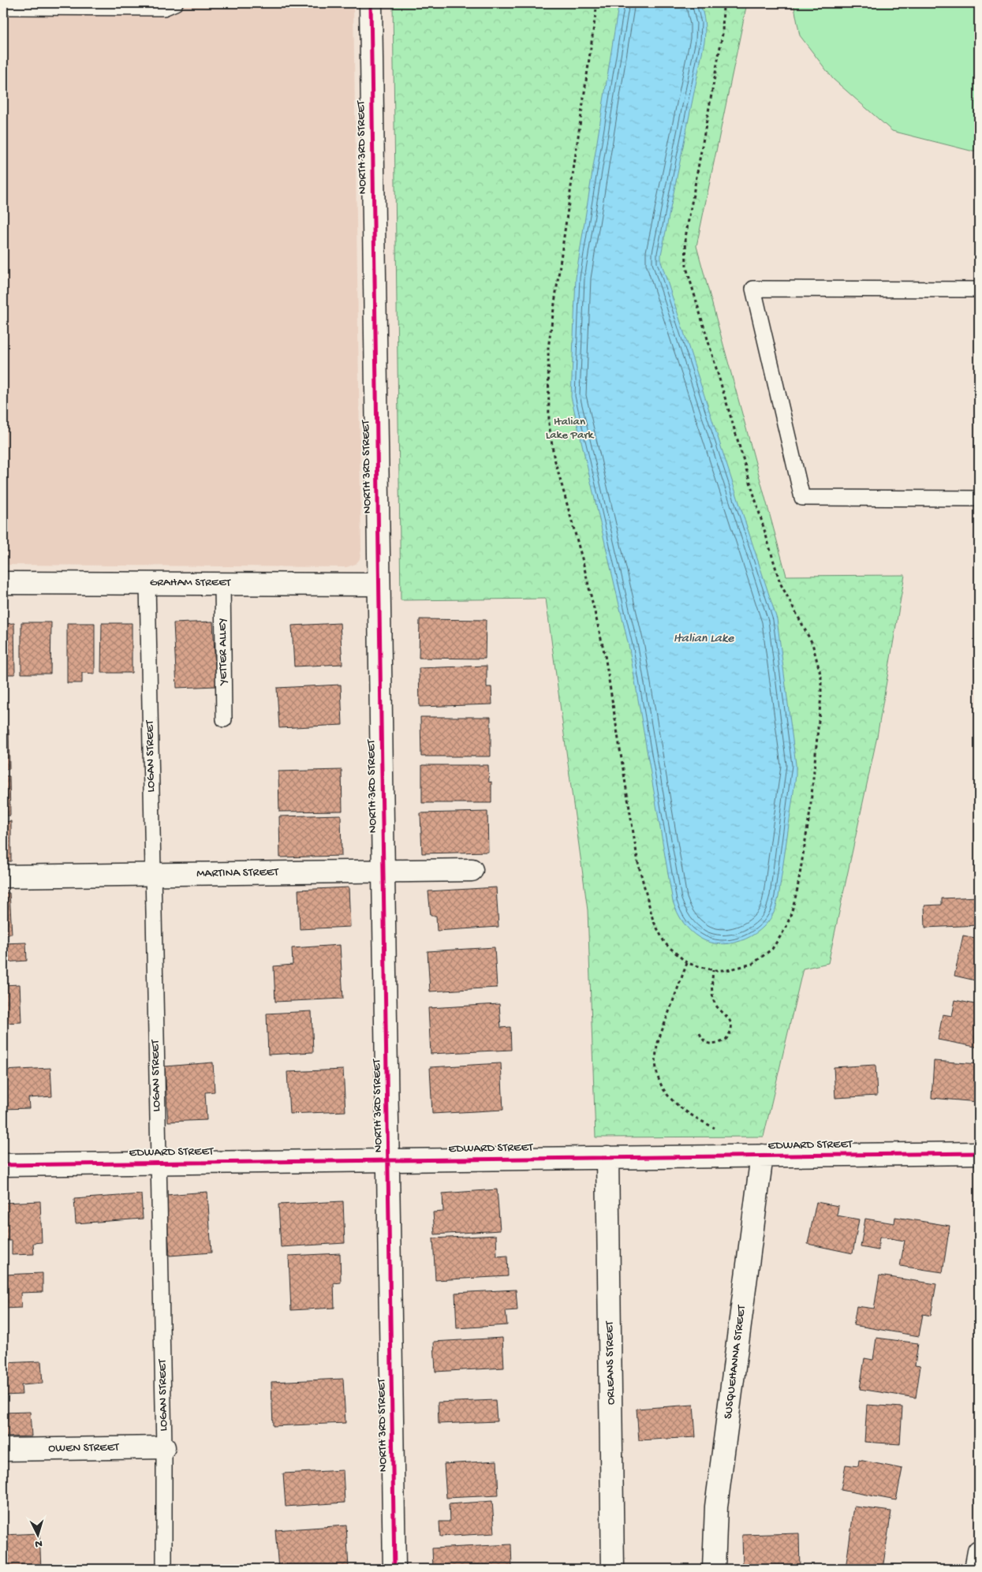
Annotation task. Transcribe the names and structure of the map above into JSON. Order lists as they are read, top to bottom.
{
  "streets": {
    "street": [
      "NORTH 3RD STREET",
      "GRAHAM STREET",
      "MARTINA STREET",
      "EDWARD STREET",
      "SUSQUEHANNA STREET",
      "ORLEANS STREET",
      "OWEN STREET"
    ],
    "lane": ["YETTER ALLEY", "LOGAN STREET"]
  },
  "crossings": [
    ["NORTH 3RD STREET", "GRAHAM STREET"],
    ["NORTH 3RD STREET", "MARTINA STREET"],
    ["NORTH 3RD STREET", "EDWARD STREET"],
    ["GRAHAM STREET", "YETTER ALLEY"],
    ["GRAHAM STREET", "LOGAN STREET"],
    ["LOGAN STREET", "MARTINA STREET"],
    ["LOGAN STREET", "EDWARD STREET"],
    ["LOGAN STREET", "OWEN STREET"],
    ["EDWARD STREET", "SUSQUEHANNA STREET"],
    ["EDWARD STREET", "ORLEANS STREET"]
  ],
  "water": ["Italian Lake"],
  "parks": ["Italian Lake Park"],
  "north": "bottom"
}
